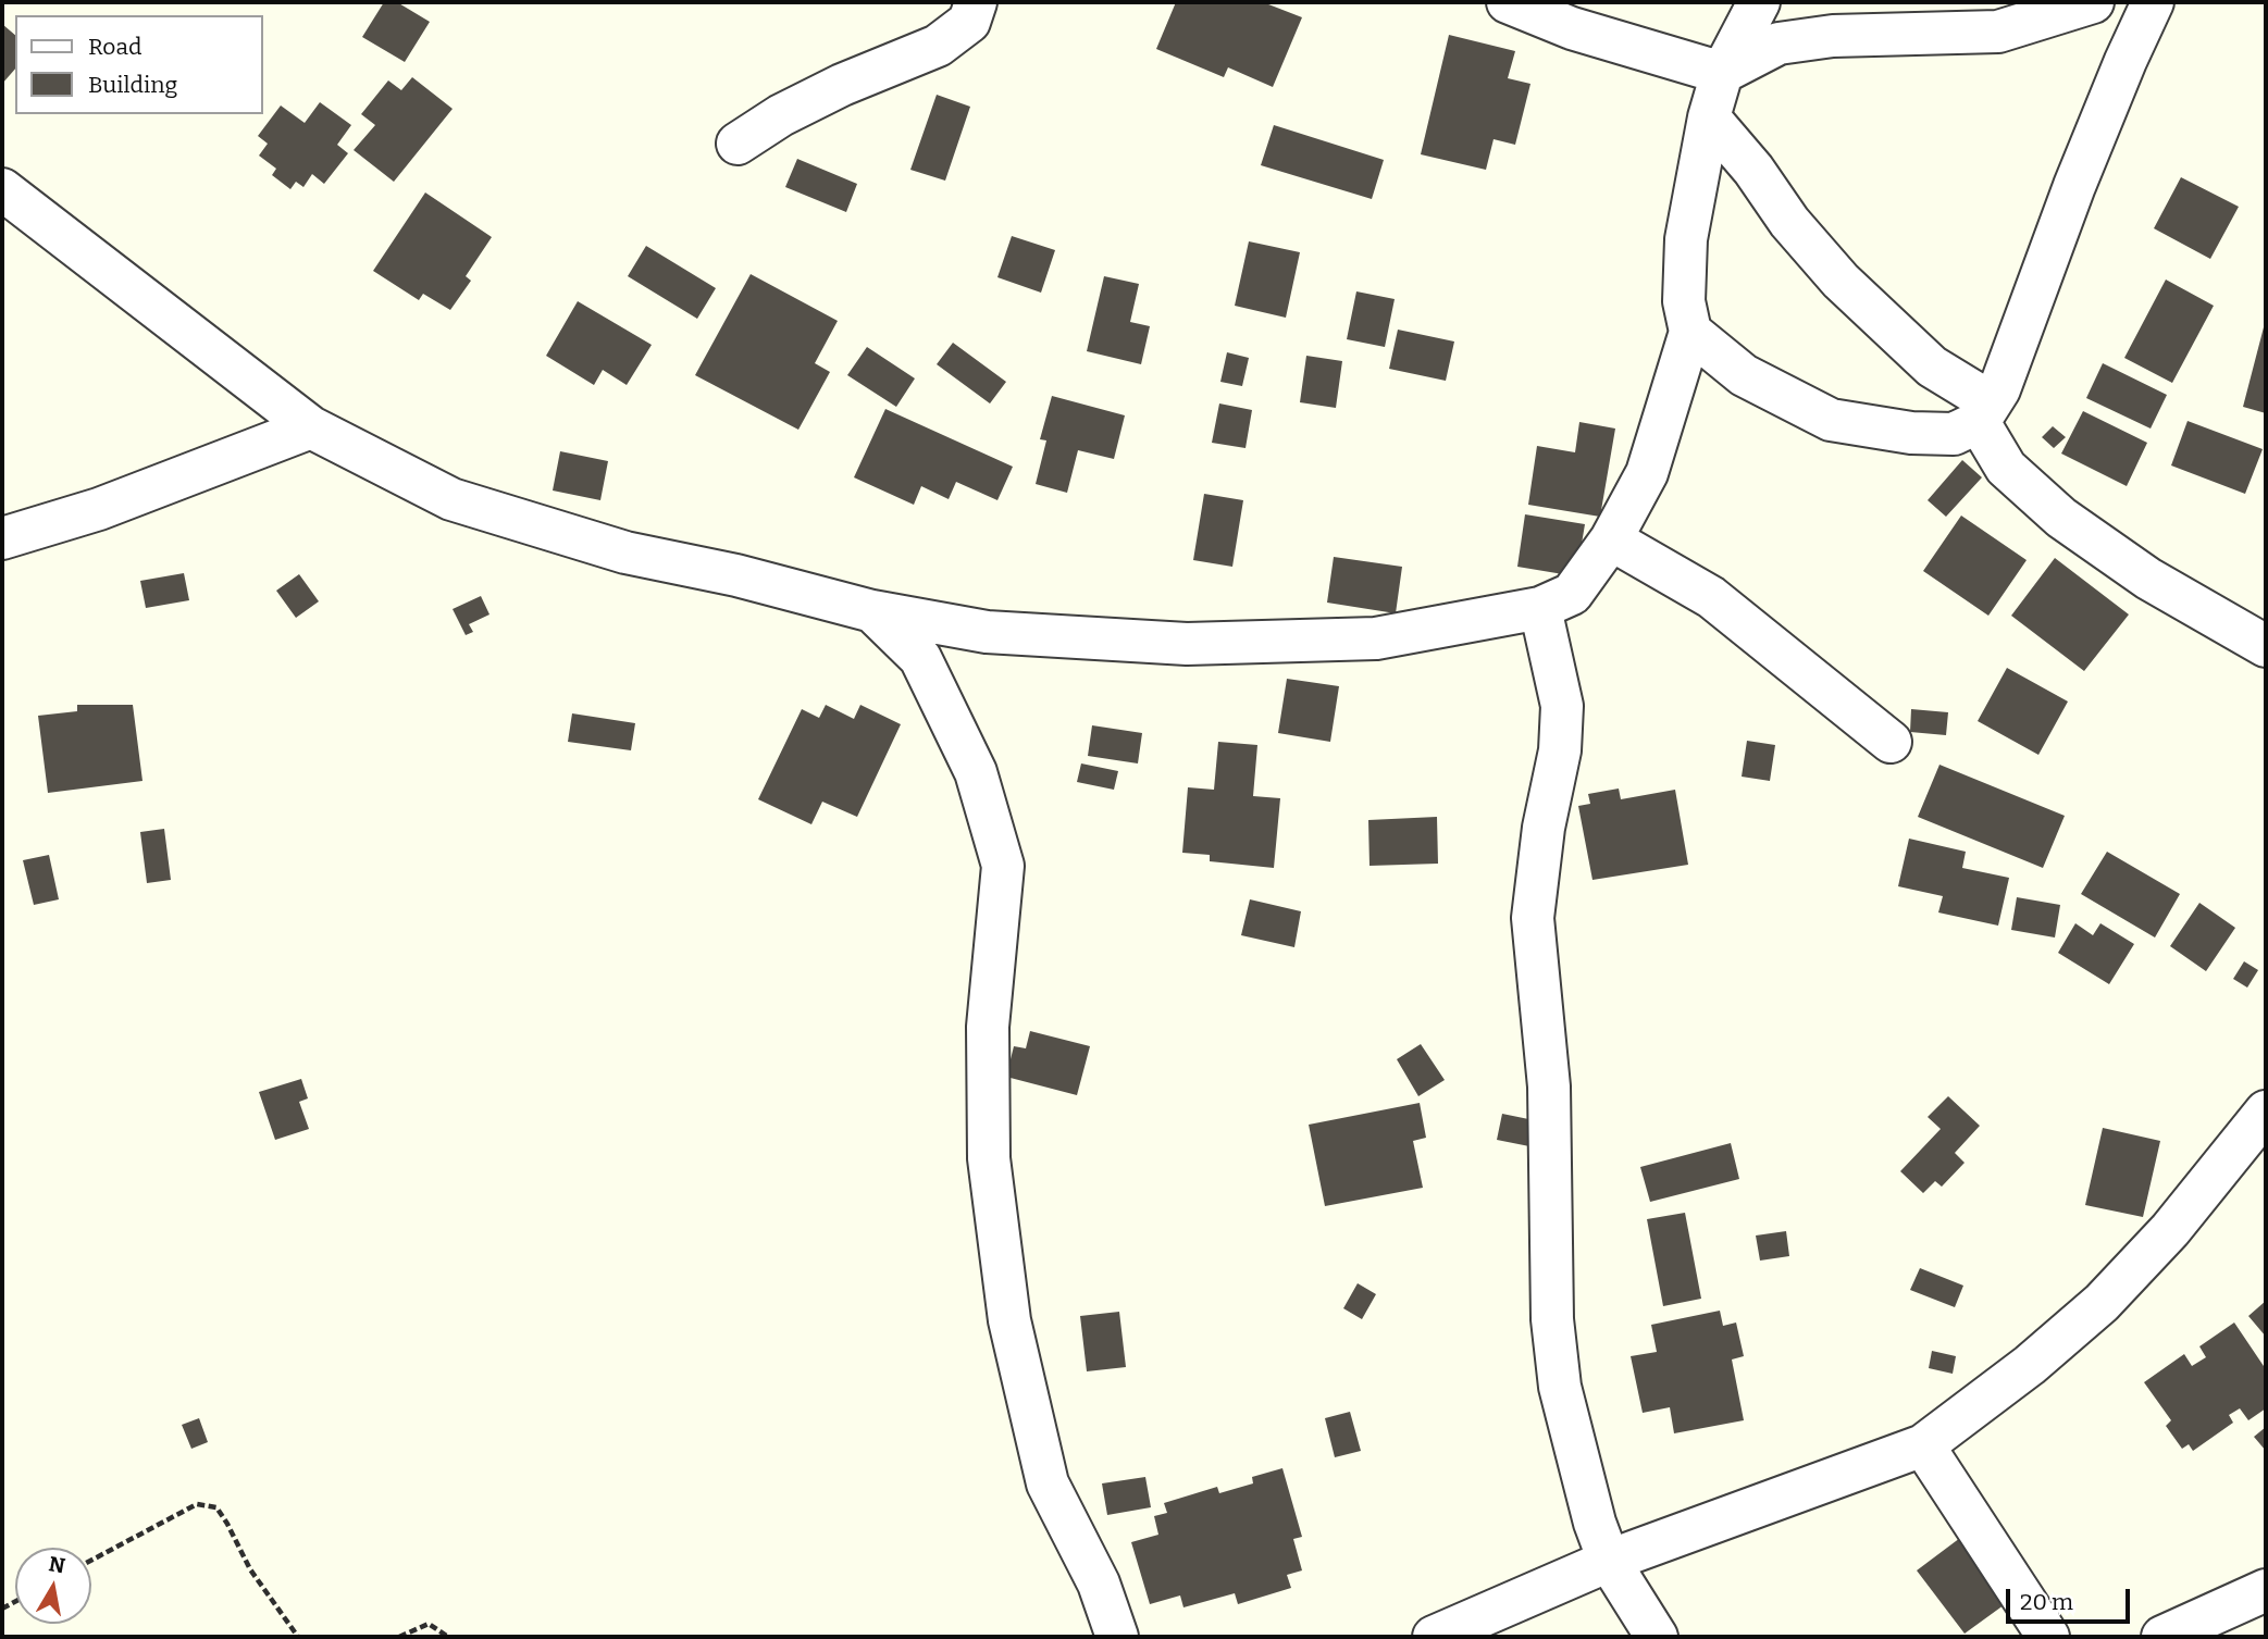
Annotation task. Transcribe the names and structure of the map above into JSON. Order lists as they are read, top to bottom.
{
  "legend": ["Road", "Building"],
  "scale_bar": "20 m",
  "north": "top"
}
